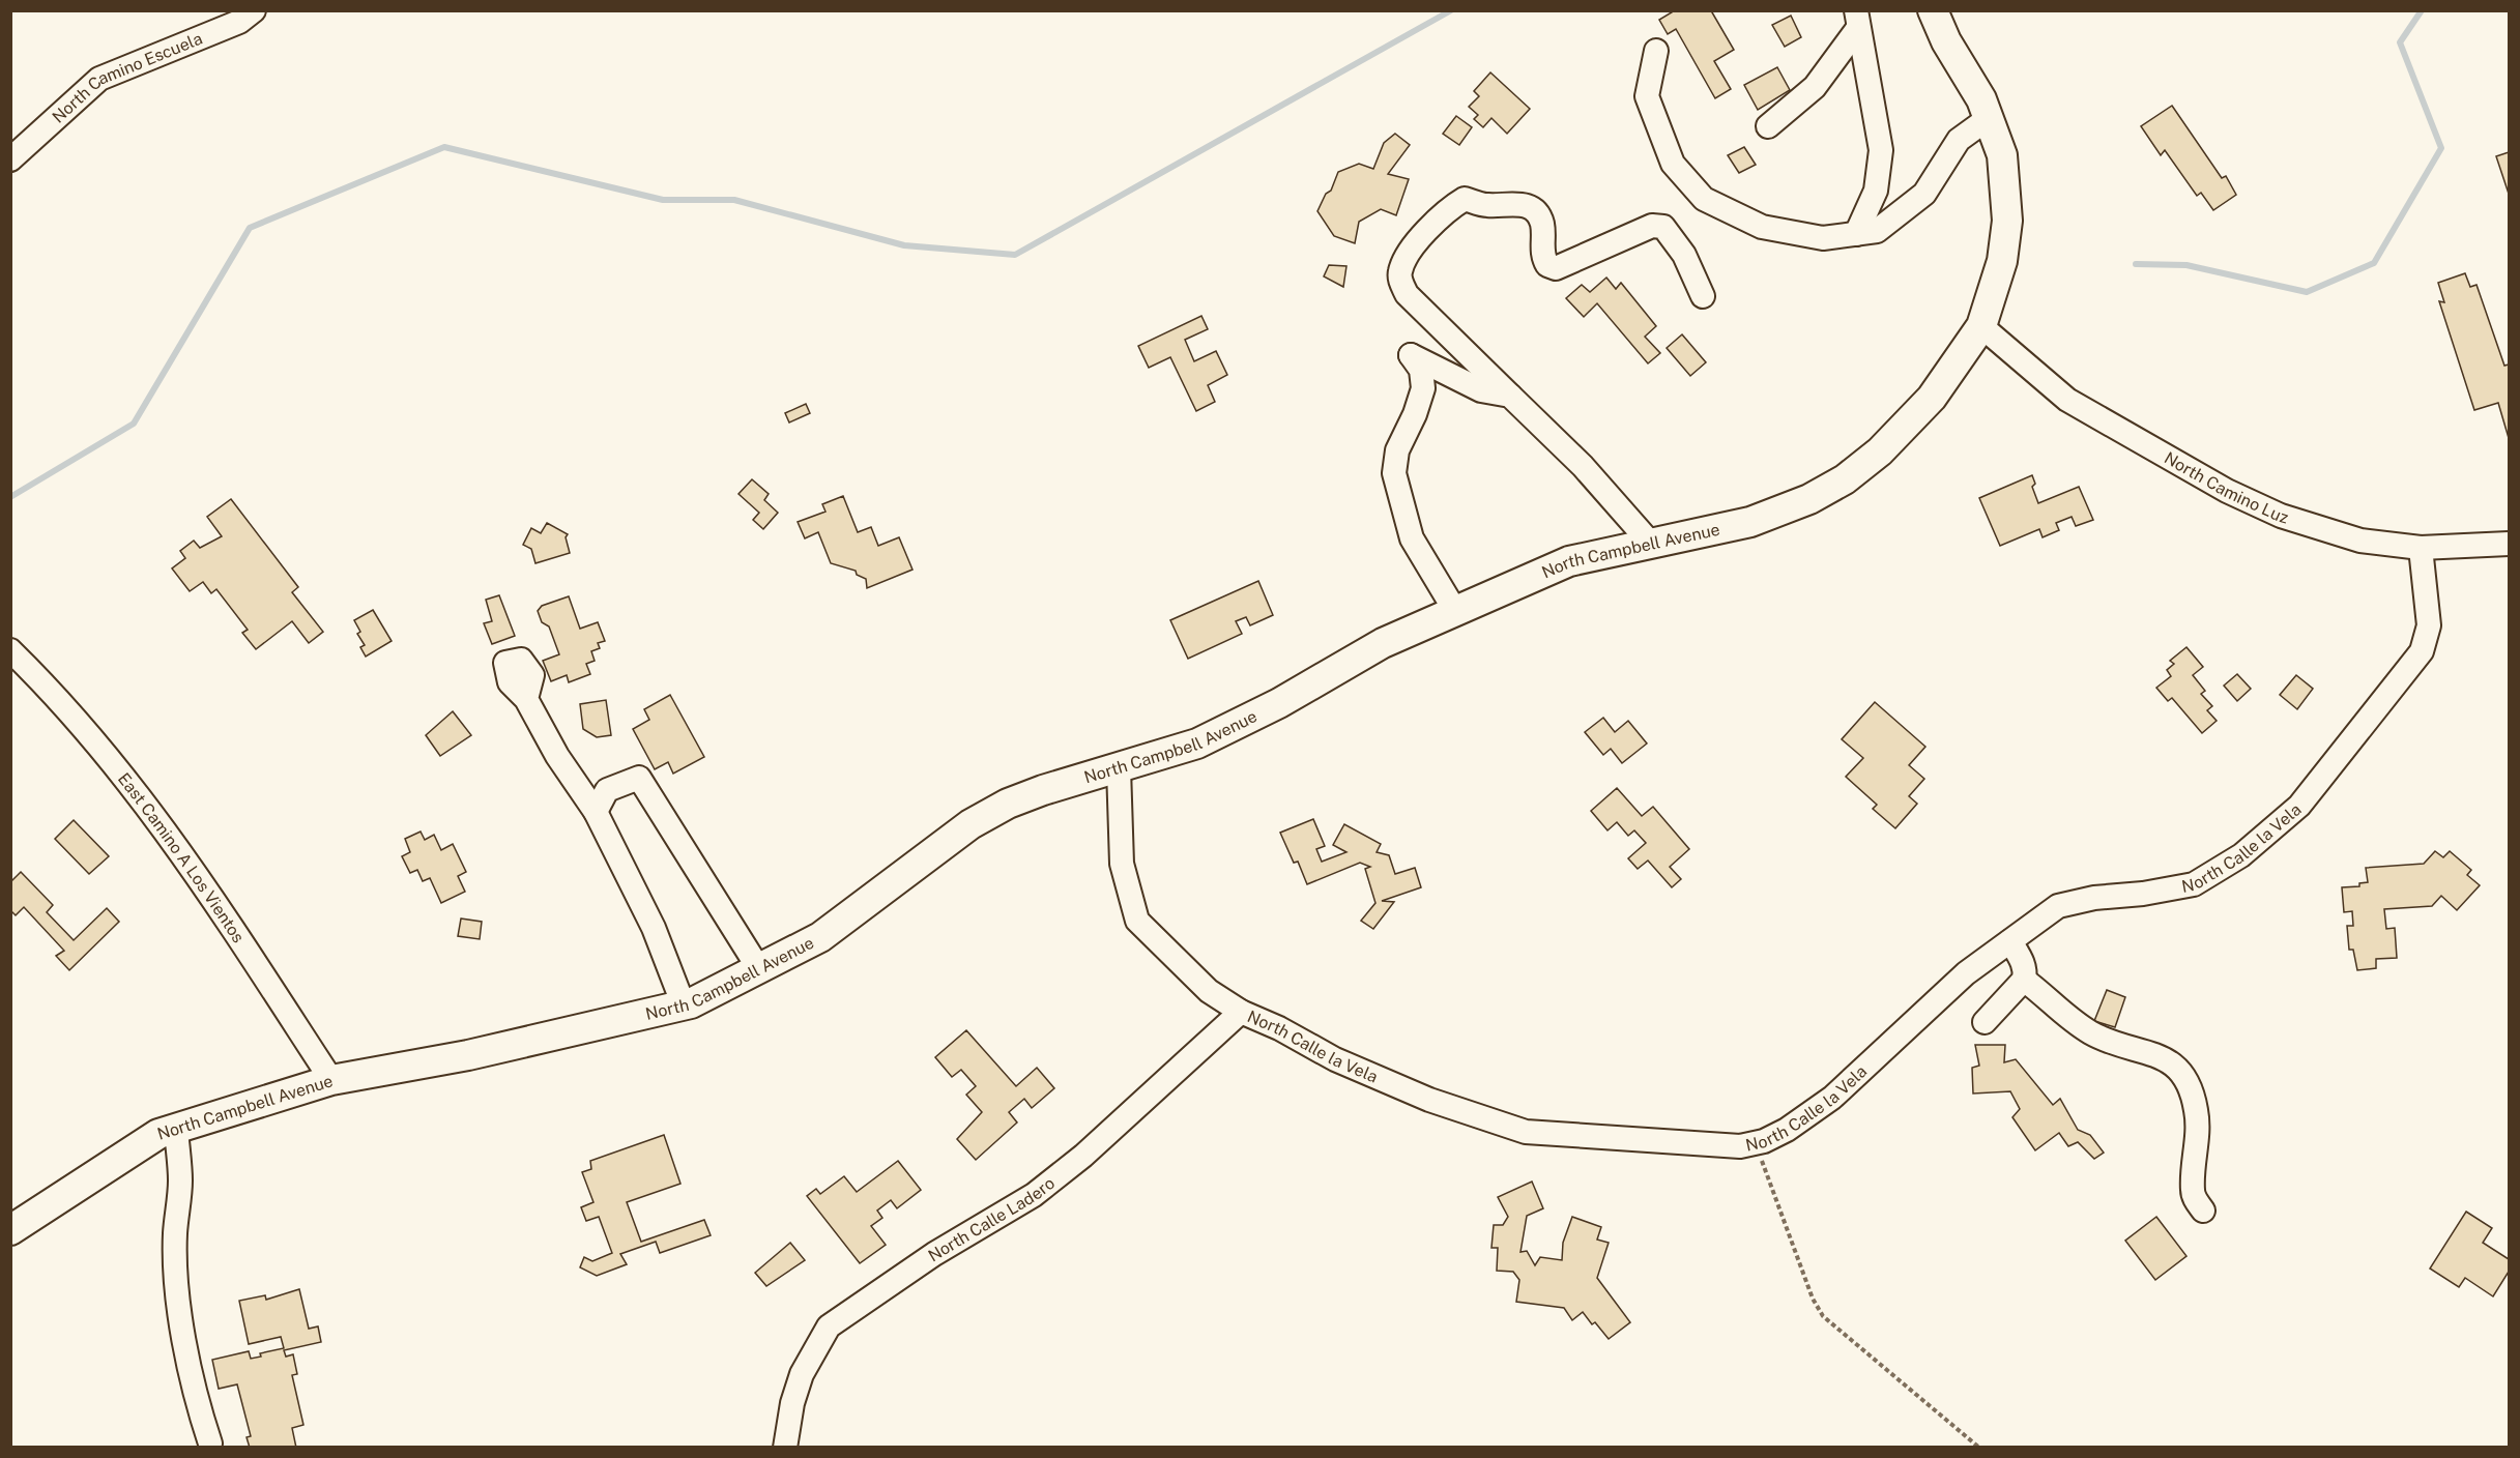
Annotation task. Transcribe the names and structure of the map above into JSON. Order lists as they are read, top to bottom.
{
  "streets": {
    "main road": ["North Campbell Avenue"],
    "street": [
      "North Camino Escuela",
      "North Camino Luz",
      "North Calle la Vela",
      "East Camino A Los Vientos",
      "North Calle Ladero"
    ]
  },
  "crossings": [
    ["North Camino Luz", "North Campbell Avenue"],
    ["North Camino Luz", "North Calle la Vela"],
    ["North Campbell Avenue", "North Calle la Vela"],
    ["North Campbell Avenue", "East Camino A Los Vientos"],
    ["North Calle la Vela", "North Calle Ladero"]
  ]
}
